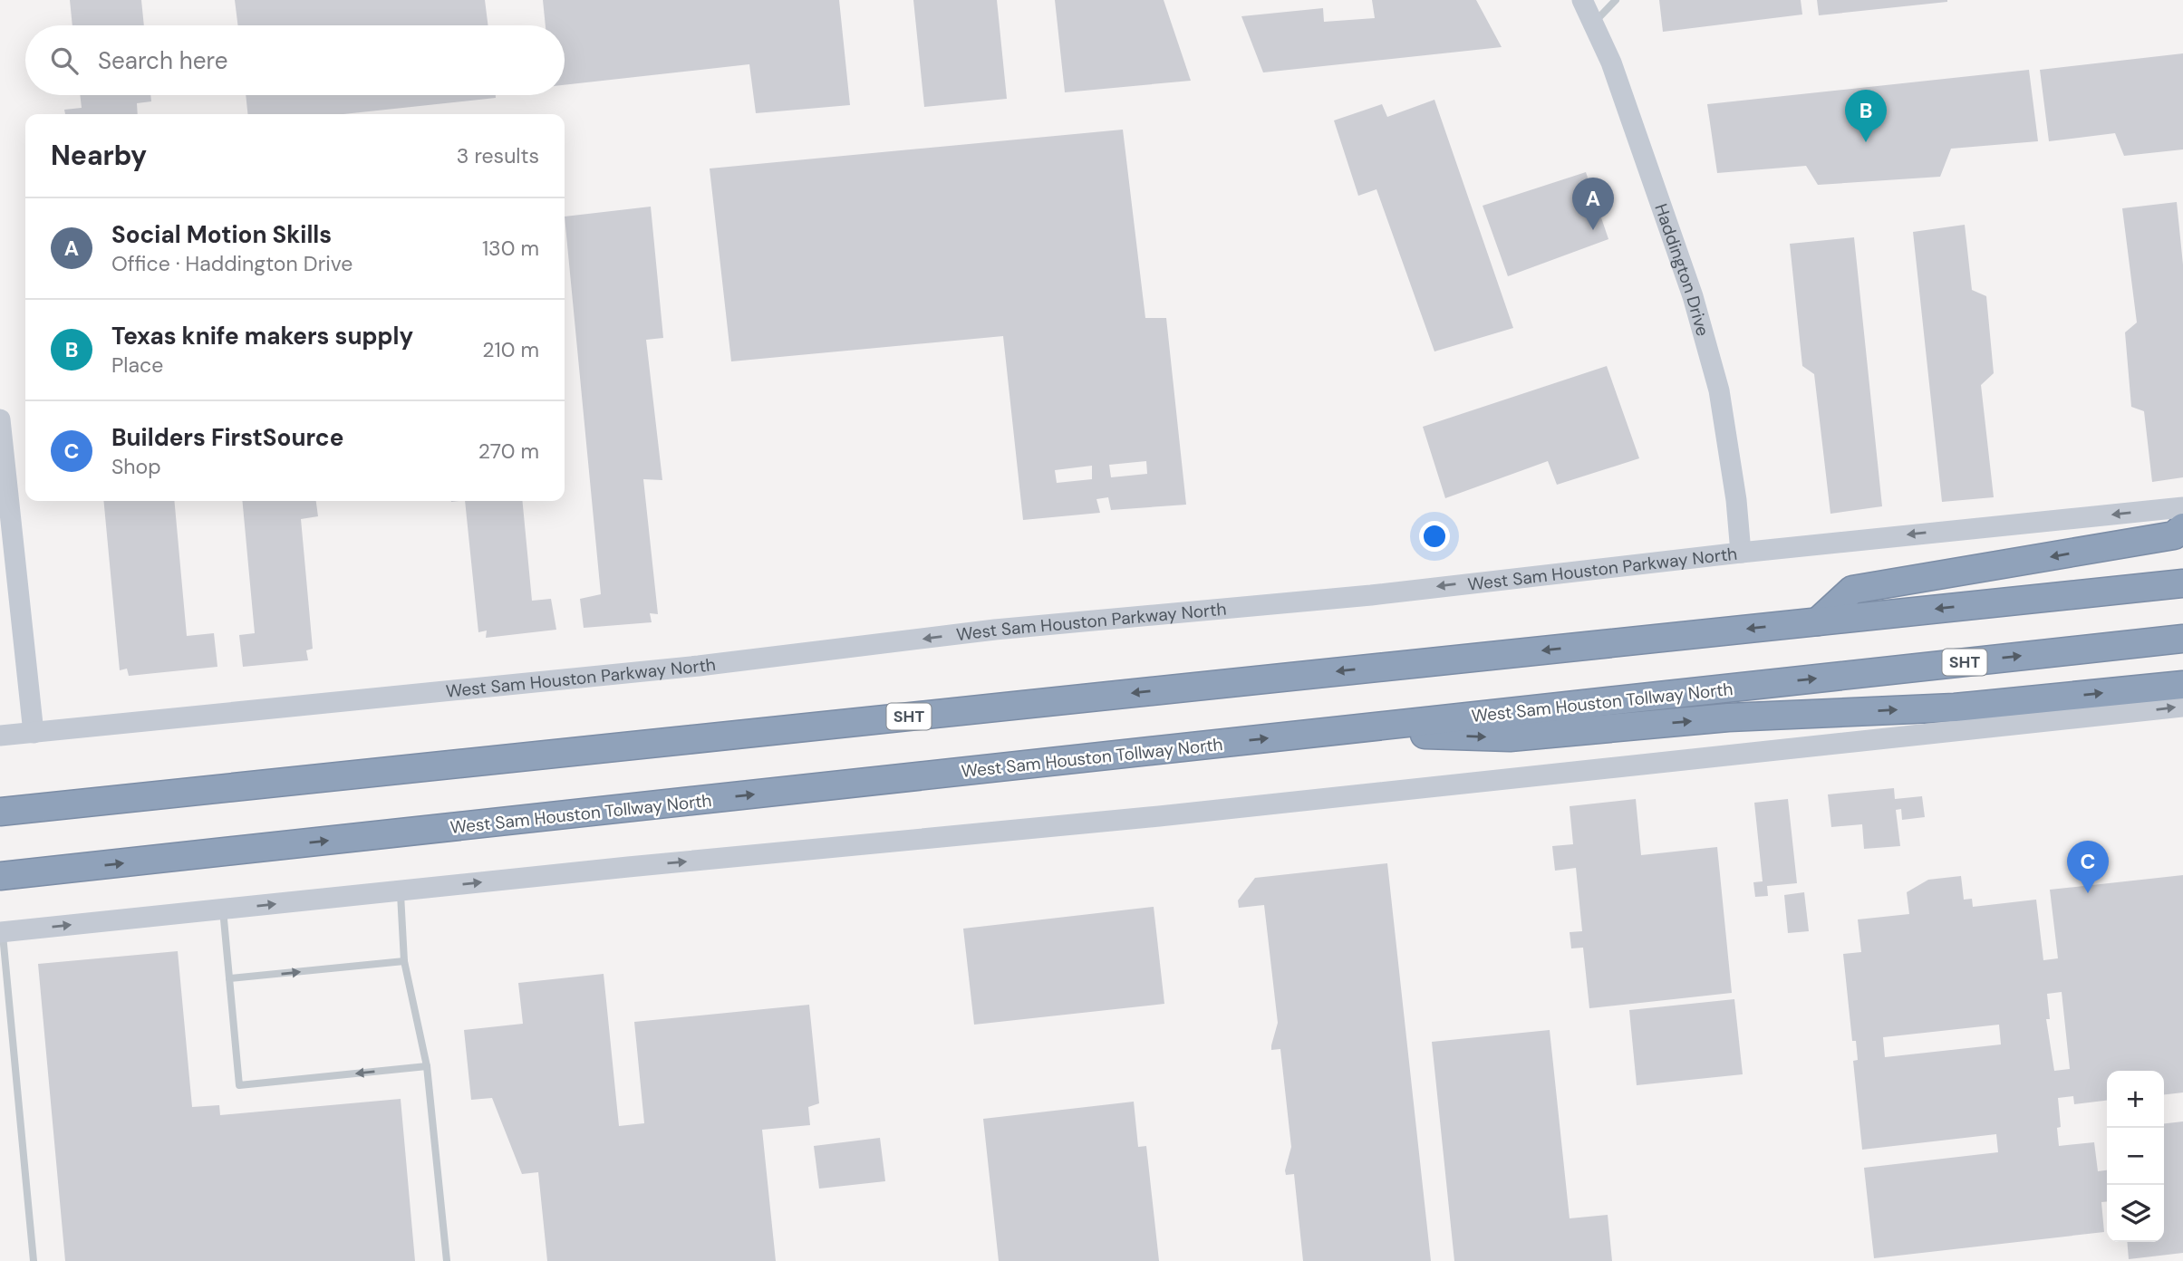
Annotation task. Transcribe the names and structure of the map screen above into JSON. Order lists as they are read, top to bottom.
{
  "streets": {
    "highway": ["SHT", "West Sam Houston Tollway North"],
    "main road": ["Haddington Drive", "West Sam Houston Parkway North"]
  },
  "crossings": [
    ["Haddington Drive", "West Sam Houston Parkway North"]
  ],
  "one_way": ["West Sam Houston Parkway North"],
  "page": {
    "search": "Search here",
    "pins": ["B", "A", "C"],
    "heading": ["Nearby", "3 results"],
    "list": [
      {
        "mark": "A",
        "name": "Social Motion Skills",
        "note": "Office · Haddington Drive",
        "value": "130 m"
      },
      {
        "mark": "B",
        "name": "Texas knife makers supply",
        "note": "Place",
        "value": "210 m"
      },
      {
        "mark": "C",
        "name": "Builders FirstSource",
        "note": "Shop",
        "value": "270 m"
      }
    ],
    "map_buttons": ["+", "−"]
  }
}
